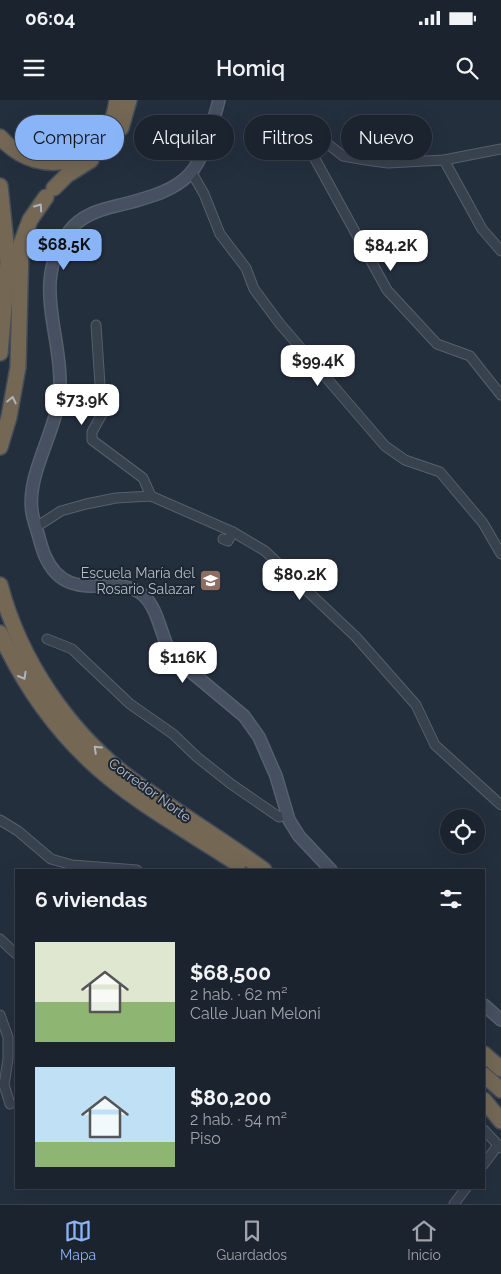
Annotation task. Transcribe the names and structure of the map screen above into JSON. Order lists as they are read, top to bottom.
{
  "streets": {
    "highway": ["Corredor Norte"]
  },
  "places": {
    "school or university": ["Escuela María del Rosario Salazar"]
  },
  "page": {
    "status": "06:04",
    "header": "Homiq",
    "chip": [
      "Comprar",
      "Alquilar",
      "Filtros",
      "Nuevo"
    ],
    "price": [
      "$68.5K",
      "$84.2K",
      "$99.4K",
      "$73.9K",
      "$80.2K",
      "$116K"
    ],
    "heading": "6 viviendas",
    "list": [
      {
        "name": "$68,500",
        "note": "2 hab. · 62 m² · Calle Juan Meloni"
      },
      {
        "name": "$80,200",
        "note": "2 hab. · 54 m² · Piso"
      }
    ],
    "tabs": ["Mapa", "Guardados", "Inicio"]
  }
}
